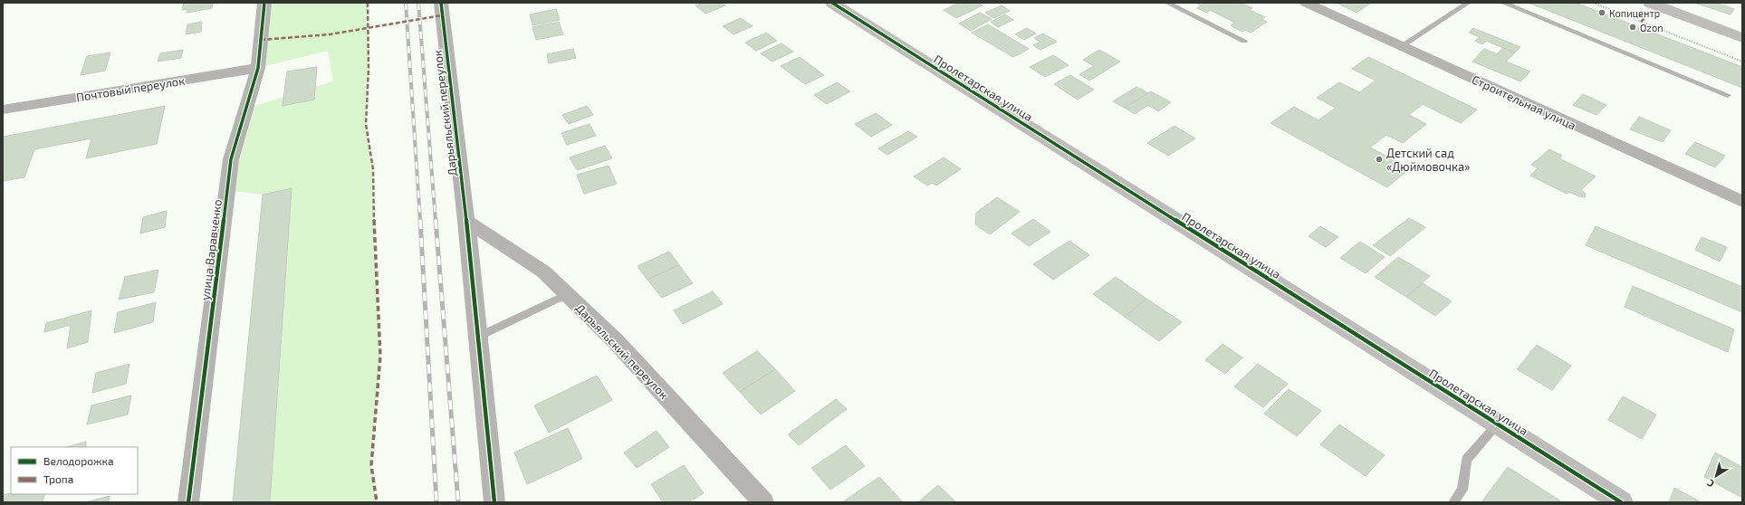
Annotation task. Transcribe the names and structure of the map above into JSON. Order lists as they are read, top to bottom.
{
  "streets": {
    "street": [
      "Пролетарская улица",
      "Почтовый переулок",
      "Строительная улица",
      "Дарьяльский переулок",
      "улица Варавченко"
    ]
  },
  "crossings": [
    ["Почтовый переулок", "улица Варавченко"]
  ],
  "places": ["Копицентр", "Ozon", "Детский сад «Дюймовочка»"],
  "legend": ["Велодорожка", "Тропа"],
  "north": "bottom left"
}
